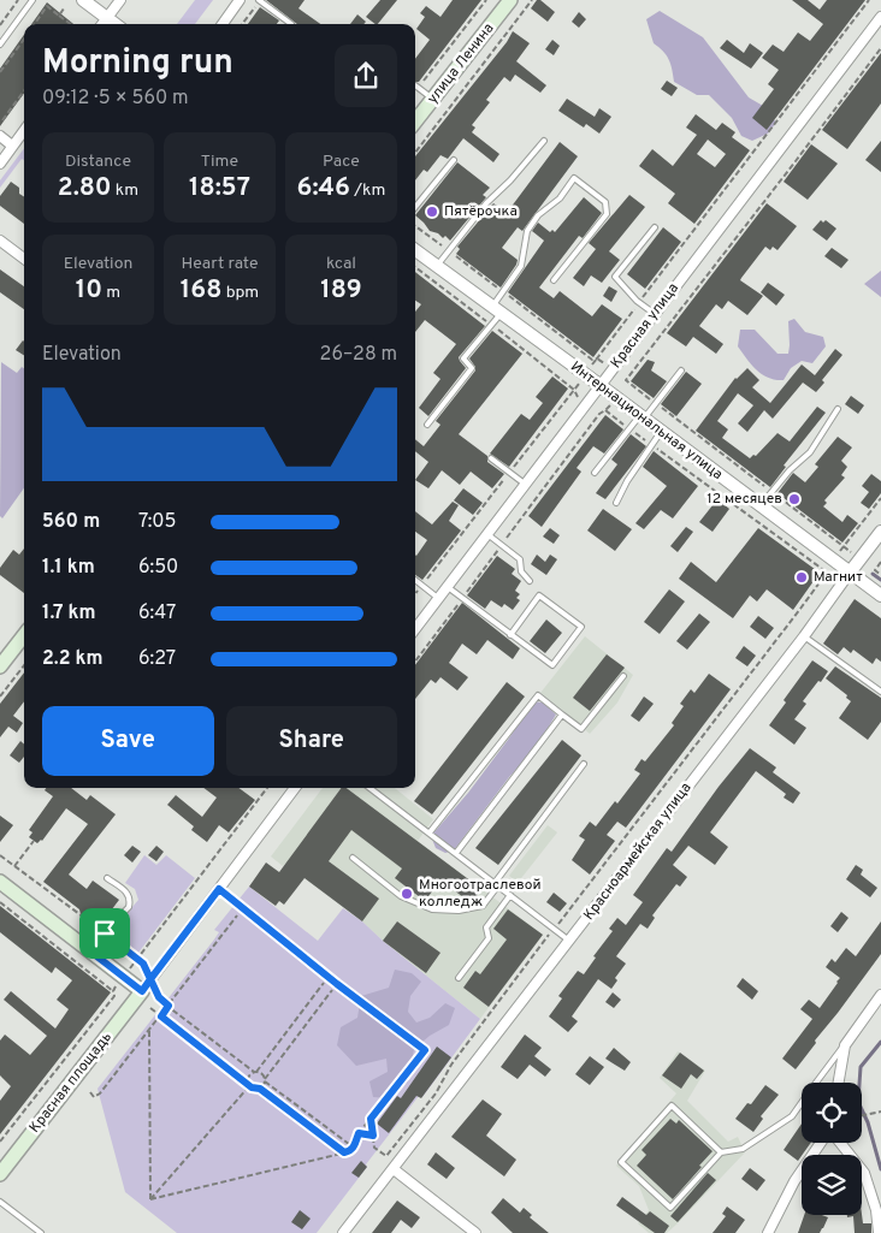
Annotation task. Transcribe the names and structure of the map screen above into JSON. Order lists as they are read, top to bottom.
{
  "streets": {
    "main road": ["улица Ленина", "Красная площадь"],
    "street": ["Красная улица", "Интернациональная улица", "Красноармейская улица"]
  },
  "crossings": [
    ["Красная улица", "Интернациональная улица"],
    ["Интернациональная улица", "Красноармейская улица"]
  ],
  "places": [
    "Пятёрочка",
    "12 месяцев",
    "Магнит",
    "Многоотраслевой колледж"
  ],
  "page": {
    "heading": ["Morning run", "09:12 · 5 × 560 m"],
    "stats": [
      ["Distance", "2.80 km"],
      ["Time", "18:57"],
      ["Pace", "6:46 /km"],
      ["Elevation", "10 m"],
      ["Heart rate", "168 bpm"],
      ["kcal", "189"]
    ],
    "chart": ["Elevation", "26–28 m"],
    "list": [
      {
        "name": "560 m",
        "note": "7:05"
      },
      {
        "name": "1.1 km",
        "note": "6:50"
      },
      {
        "name": "1.7 km",
        "note": "6:47"
      },
      {
        "name": "2.2 km",
        "note": "6:27"
      }
    ],
    "buttons": ["Save", "Share"]
  }
}
